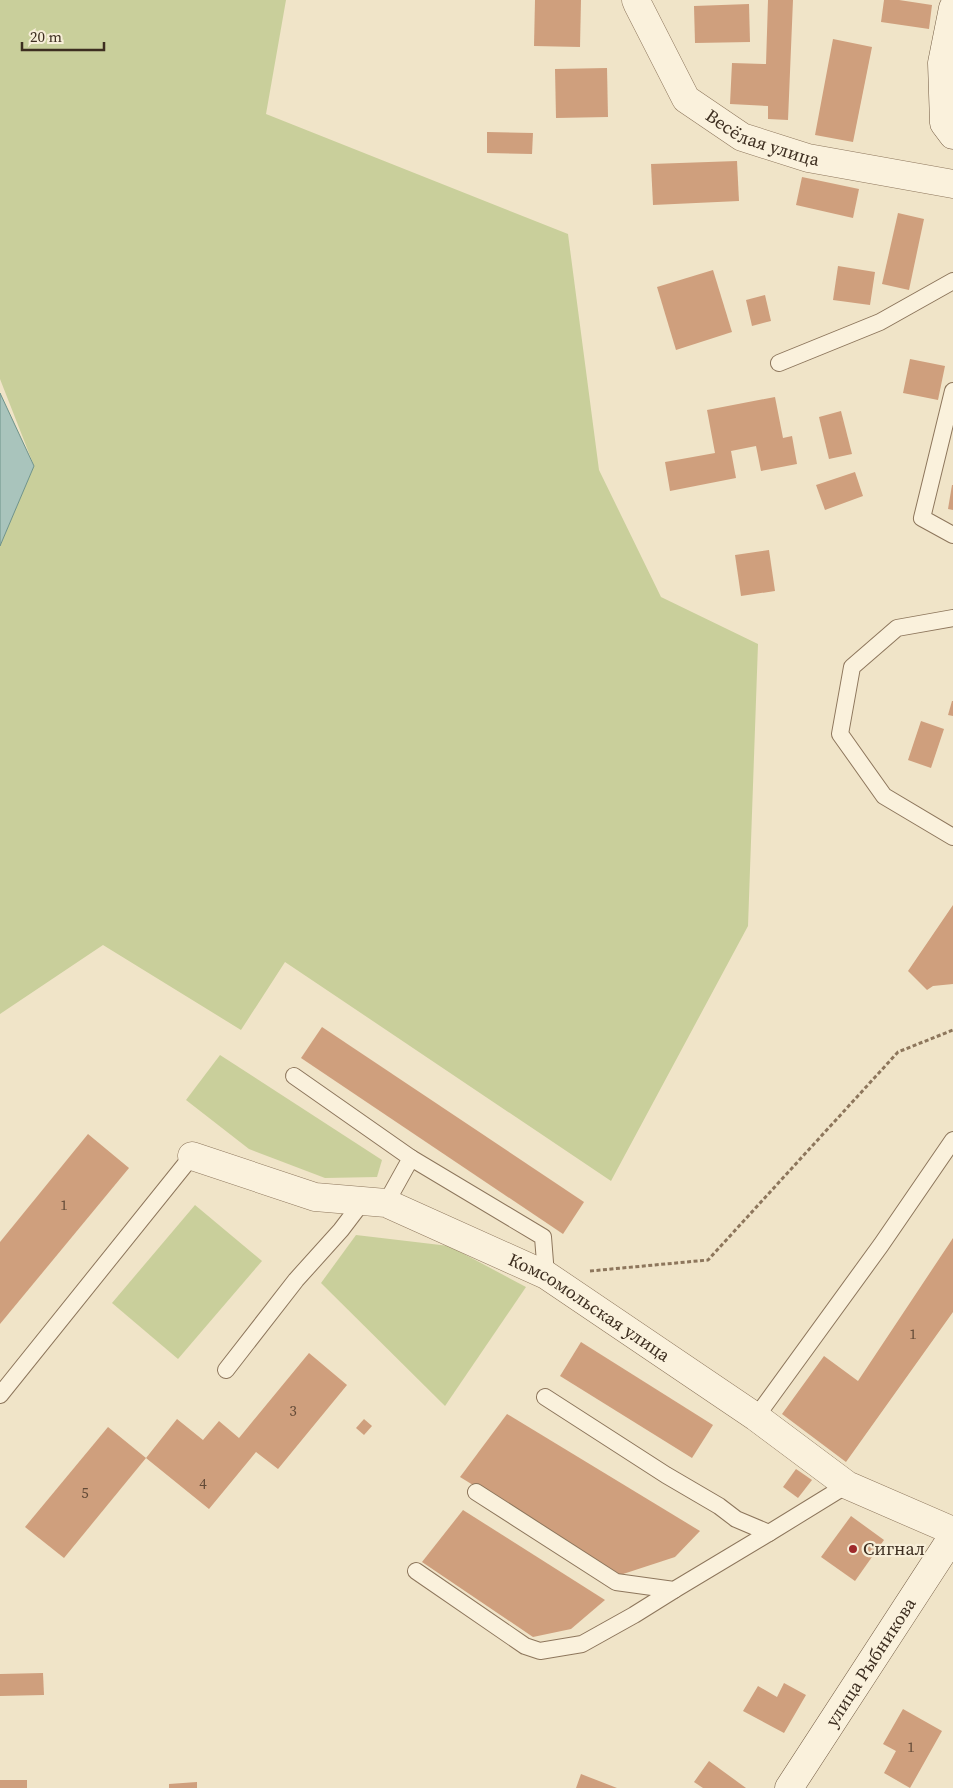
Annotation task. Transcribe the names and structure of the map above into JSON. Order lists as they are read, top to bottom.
{
  "streets": {
    "street": ["Весёлая улица", "Комсомольская улица", "улица Рыбникова"]
  },
  "places": ["Сигнал"],
  "house_numbers": [
    "1",
    "1",
    "3",
    "4",
    "5",
    "1"
  ],
  "scale_bar": "20 m"
}
